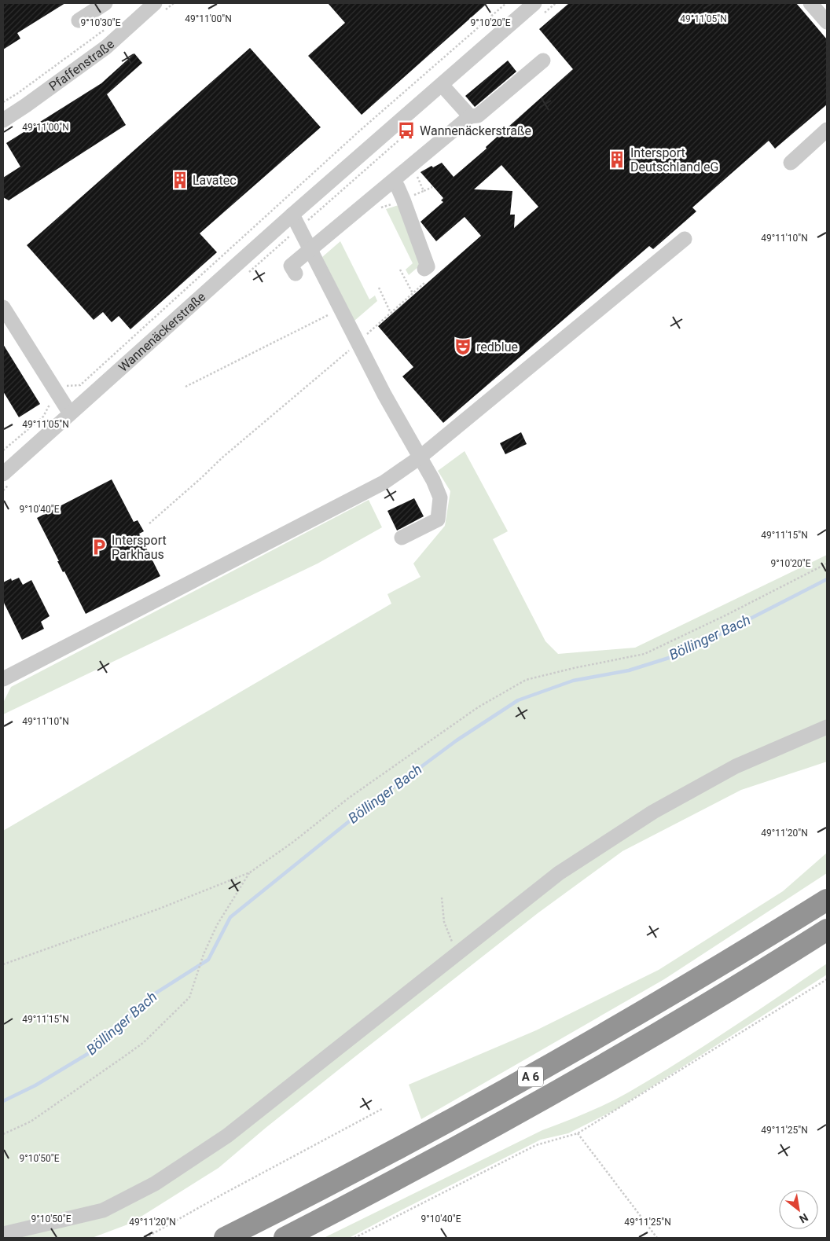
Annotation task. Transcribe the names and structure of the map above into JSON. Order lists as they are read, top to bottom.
{
  "streets": {
    "highway": ["A 6"],
    "street": ["Pfaffenstraße", "Wannenäckerstraße"]
  },
  "water": ["Böllinger Bach"],
  "places": {
    "bus stop": ["Wannenäckerstraße"],
    "building": ["Intersport Deutschland eG", "Lavatec"],
    "theatre": ["redblue"],
    "parking": ["Intersport Parkhaus"]
  },
  "north": "bottom right",
  "coordinates": [
    "49°11'00\"N",
    "49°11'05\"N",
    "9°10'30\"E",
    "9°10'20\"E",
    "49°11'10\"N",
    "9°10'40\"E",
    "49°11'15\"N",
    "49°11'20\"N",
    "49°11'25\"N",
    "9°10'50\"E"
  ]
}
